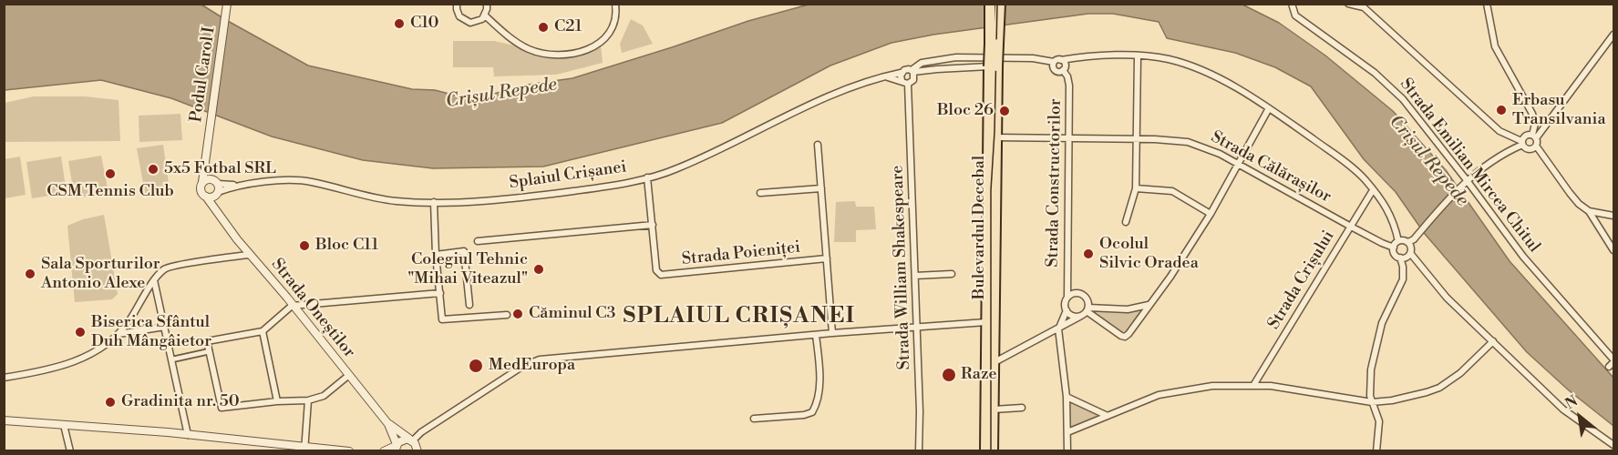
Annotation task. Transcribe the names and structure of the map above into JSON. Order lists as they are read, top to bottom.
{
  "streets": {
    "main road": ["Bulevardul Decebal"],
    "street": [
      "Podul Carol I",
      "Strada Emilian Mircea Chitul",
      "Strada Călărașilor",
      "Splaiul Crișanei",
      "Strada Constructorilor",
      "Strada Poieniței",
      "Strada William Shakespeare",
      "Strada Crișului",
      "Strada Oneștilor"
    ]
  },
  "crossings": [
    ["Podul Carol I", "Strada Oneștilor"],
    ["Strada Călărașilor", "Strada Constructorilor"],
    ["Strada Călărașilor", "Bulevardul Decebal"],
    ["Strada Călărașilor", "Strada Crișului"],
    ["Splaiul Crișanei", "Bulevardul Decebal"],
    ["Splaiul Crișanei", "Strada William Shakespeare"],
    ["Splaiul Crișanei", "Strada Oneștilor"]
  ],
  "districts": ["SPLAIUL CRIȘANEI"],
  "water": ["Crișul Repede"],
  "places": [
    "C10",
    "C21",
    "Erbasu Transilvania",
    "Bloc 26",
    "5x5 Fotbal SRL",
    "CSM Tennis Club",
    "Bloc C11",
    "Ocolul Silvic Oradea",
    "Colegiul Tehnic \"Mihai Viteazul\"",
    "Sala Sporturilor Antonio Alexe",
    "Căminul C3",
    "Biserica Sfântul Duh Mângâietor",
    "MedEuropa",
    "Raze",
    "Gradinita nr. 50"
  ],
  "north": "top left"
}
